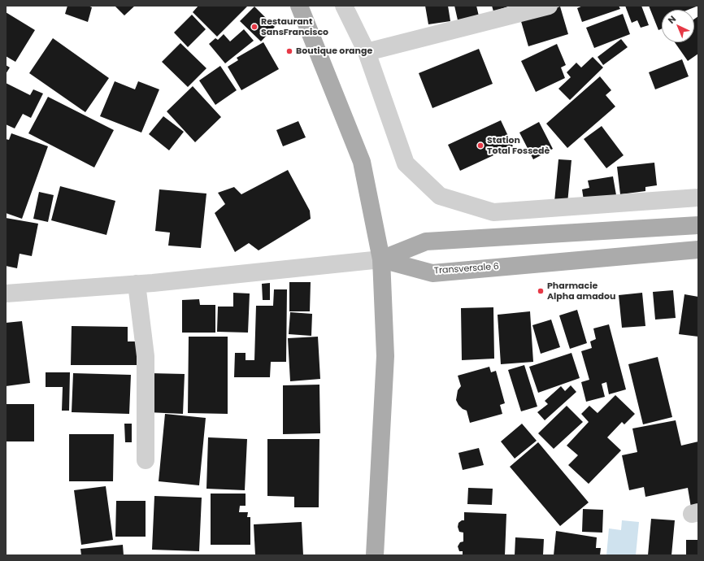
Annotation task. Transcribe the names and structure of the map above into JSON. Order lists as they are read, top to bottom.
{
  "streets": {
    "main road": ["Transversale 6"]
  },
  "places": [
    "Restaurant SansFrancisco",
    "Boutique orange",
    "Station Total Fossedè",
    "Pharmacie Alpha amadou"
  ],
  "north": "top left"
}
